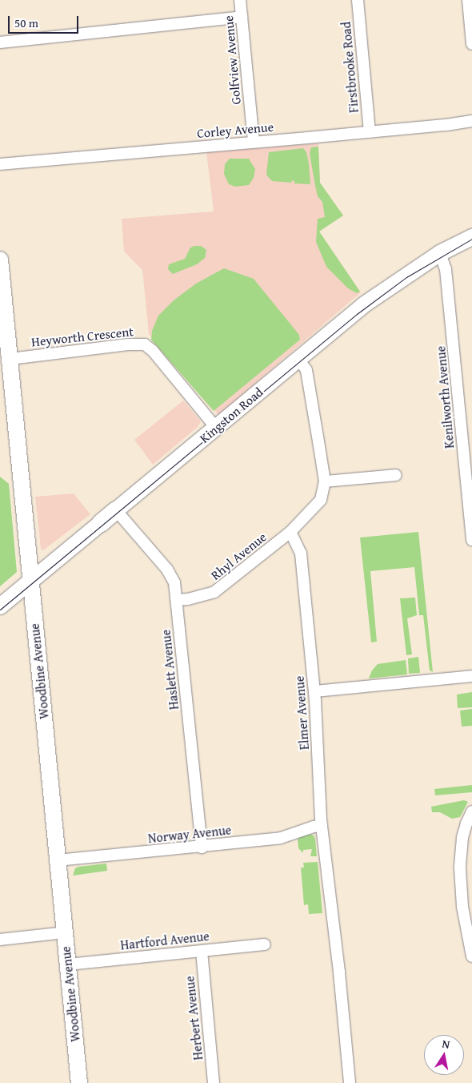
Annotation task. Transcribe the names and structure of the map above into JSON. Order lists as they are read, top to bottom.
{
  "streets": {
    "main road": ["Kingston Road", "Woodbine Avenue"],
    "street": [
      "Golfview Avenue",
      "Firstbrooke Road",
      "Corley Avenue",
      "Heyworth Crescent",
      "Kenilworth Avenue",
      "Rhyl Avenue",
      "Haslett Avenue",
      "Elmer Avenue",
      "Norway Avenue",
      "Hartford Avenue",
      "Herbert Avenue"
    ]
  },
  "crossings": [
    ["Golfview Avenue", "Corley Avenue"],
    ["Firstbrooke Road", "Corley Avenue"],
    ["Heyworth Crescent", "Kingston Road"],
    ["Heyworth Crescent", "Woodbine Avenue"],
    ["Kenilworth Avenue", "Kingston Road"],
    ["Kingston Road", "Haslett Avenue"],
    ["Kingston Road", "Woodbine Avenue"],
    ["Rhyl Avenue", "Haslett Avenue"],
    ["Rhyl Avenue", "Elmer Avenue"],
    ["Haslett Avenue", "Norway Avenue"],
    ["Woodbine Avenue", "Norway Avenue"],
    ["Woodbine Avenue", "Hartford Avenue"],
    ["Elmer Avenue", "Norway Avenue"],
    ["Hartford Avenue", "Herbert Avenue"]
  ],
  "scale_bar": "50 m",
  "north": "top"
}
